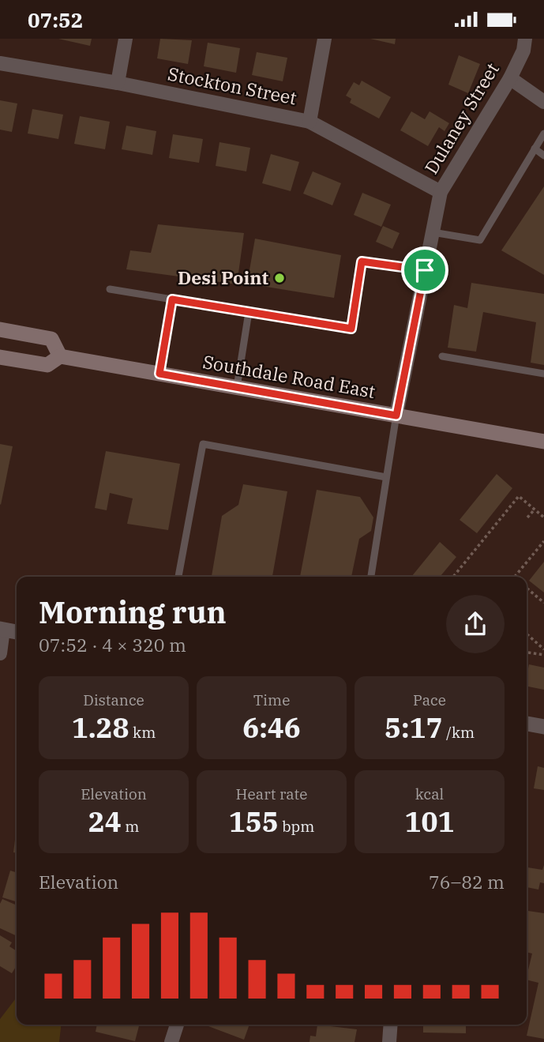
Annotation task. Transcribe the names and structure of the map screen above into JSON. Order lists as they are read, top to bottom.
{
  "streets": {
    "main road": ["Southdale Road East"],
    "street": ["Stockton Street", "Dulaney Street"]
  },
  "crossings": [
    ["Stockton Street", "Dulaney Street"],
    ["Dulaney Street", "Southdale Road East"]
  ],
  "places": ["Desi Point"],
  "page": {
    "status": "07:52",
    "heading": ["Morning run", "07:52 · 4 × 320 m"],
    "stats": [
      ["Distance", "1.28 km"],
      ["Time", "6:46"],
      ["Pace", "5:17 /km"],
      ["Elevation", "24 m"],
      ["Heart rate", "155 bpm"],
      ["kcal", "101"]
    ],
    "chart": ["Elevation", "76–82 m"]
  }
}
